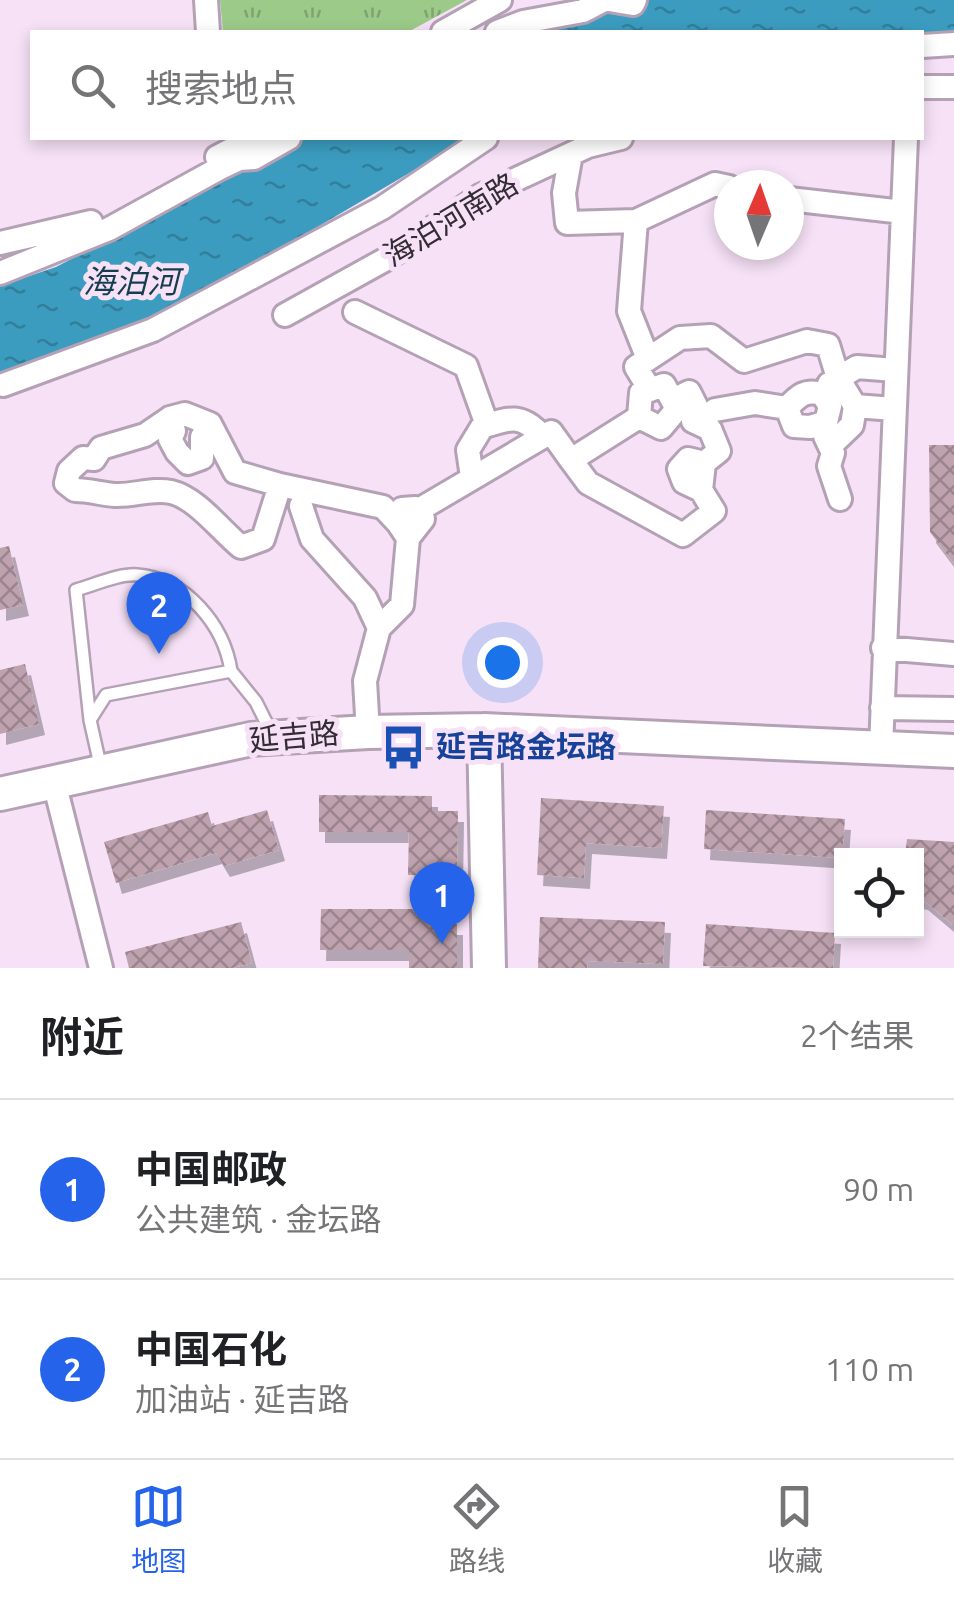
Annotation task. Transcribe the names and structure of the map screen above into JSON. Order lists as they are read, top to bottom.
{
  "streets": {
    "main road": ["延吉路"],
    "street": ["海泊河南路"]
  },
  "water": ["海泊河"],
  "places": {
    "bus stop": ["延吉路金坛路"]
  },
  "north": "top",
  "page": {
    "search": "搜索地点",
    "pins": ["2", "1"],
    "heading": ["附近", "2个结果"],
    "list": [
      {
        "mark": "1",
        "name": "中国邮政",
        "note": "公共建筑 · 金坛路",
        "value": "90 m"
      },
      {
        "mark": "2",
        "name": "中国石化",
        "note": "加油站 · 延吉路",
        "value": "110 m"
      }
    ],
    "nav": ["地图", "路线", "收藏"]
  }
}
